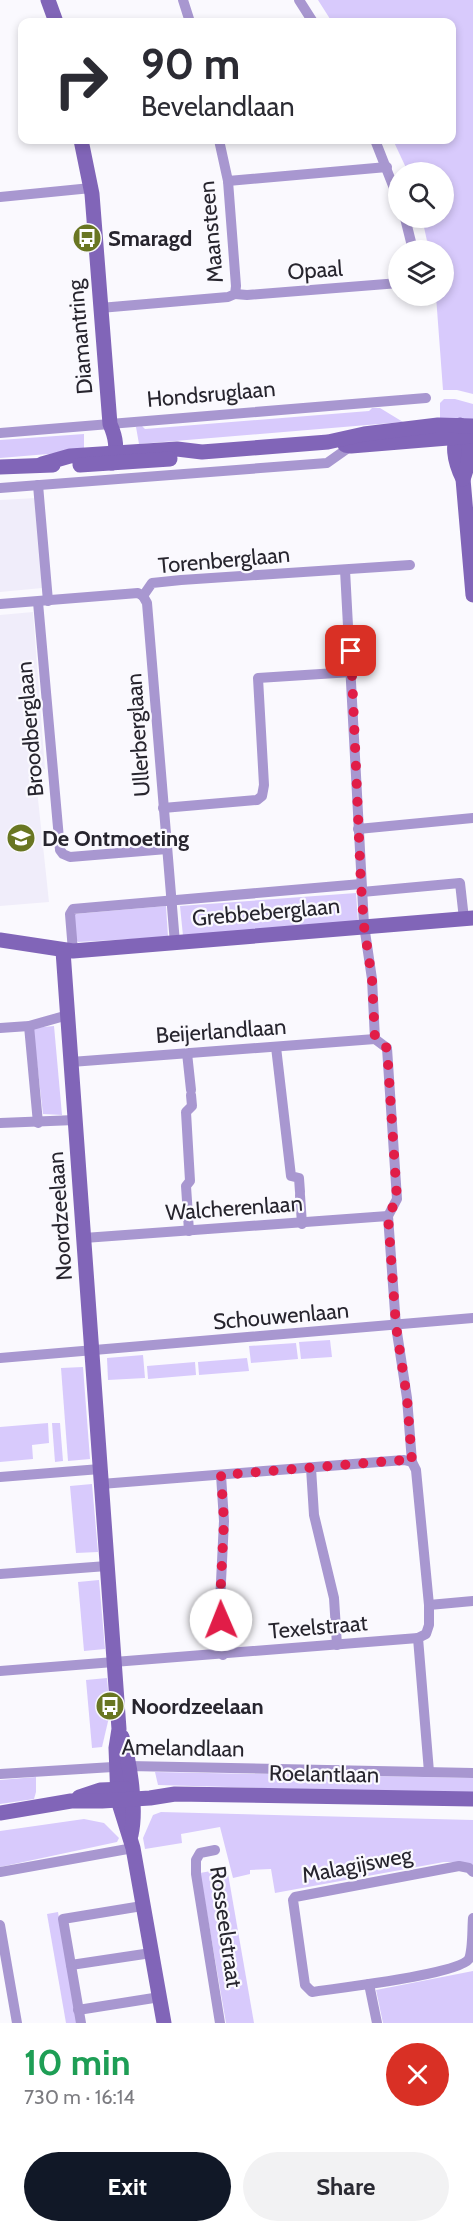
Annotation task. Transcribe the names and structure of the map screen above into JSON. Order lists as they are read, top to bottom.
{
  "streets": {
    "street": [
      "Maansteen",
      "Opaal",
      "Diamantring",
      "Hondsruglaan",
      "Torenberglaan",
      "Broodberglaan",
      "Ullerberglaan",
      "Grebbeberglaan",
      "Beijerlandlaan",
      "Walcherenlaan",
      "Noordzeelaan",
      "Schouwenlaan",
      "Texelstraat",
      "Amelandlaan",
      "Roelantlaan",
      "Malagijsweg",
      "Rosseelstraat"
    ]
  },
  "crossings": [
    ["Maansteen", "Opaal"],
    ["Maansteen", "Diamantring"],
    ["Diamantring", "Hondsruglaan"],
    ["Torenberglaan", "Broodberglaan"],
    ["Torenberglaan", "Ullerberglaan"],
    ["Broodberglaan", "Ullerberglaan"],
    ["Ullerberglaan", "Grebbeberglaan"],
    ["Grebbeberglaan", "Noordzeelaan"],
    ["Beijerlandlaan", "Noordzeelaan"],
    ["Walcherenlaan", "Noordzeelaan"],
    ["Noordzeelaan", "Schouwenlaan"],
    ["Noordzeelaan", "Texelstraat"],
    ["Noordzeelaan", "Amelandlaan"],
    ["Noordzeelaan", "Roelantlaan"]
  ],
  "places": {
    "bus stop": ["Smaragd", "Noordzeelaan"],
    "school or university": ["De Ontmoeting"]
  },
  "page": {
    "turn": ["90 m", "Bevelandlaan"],
    "heading": ["10 min", "730 m · 16:14"],
    "buttons": ["Exit", "Share"]
  }
}
